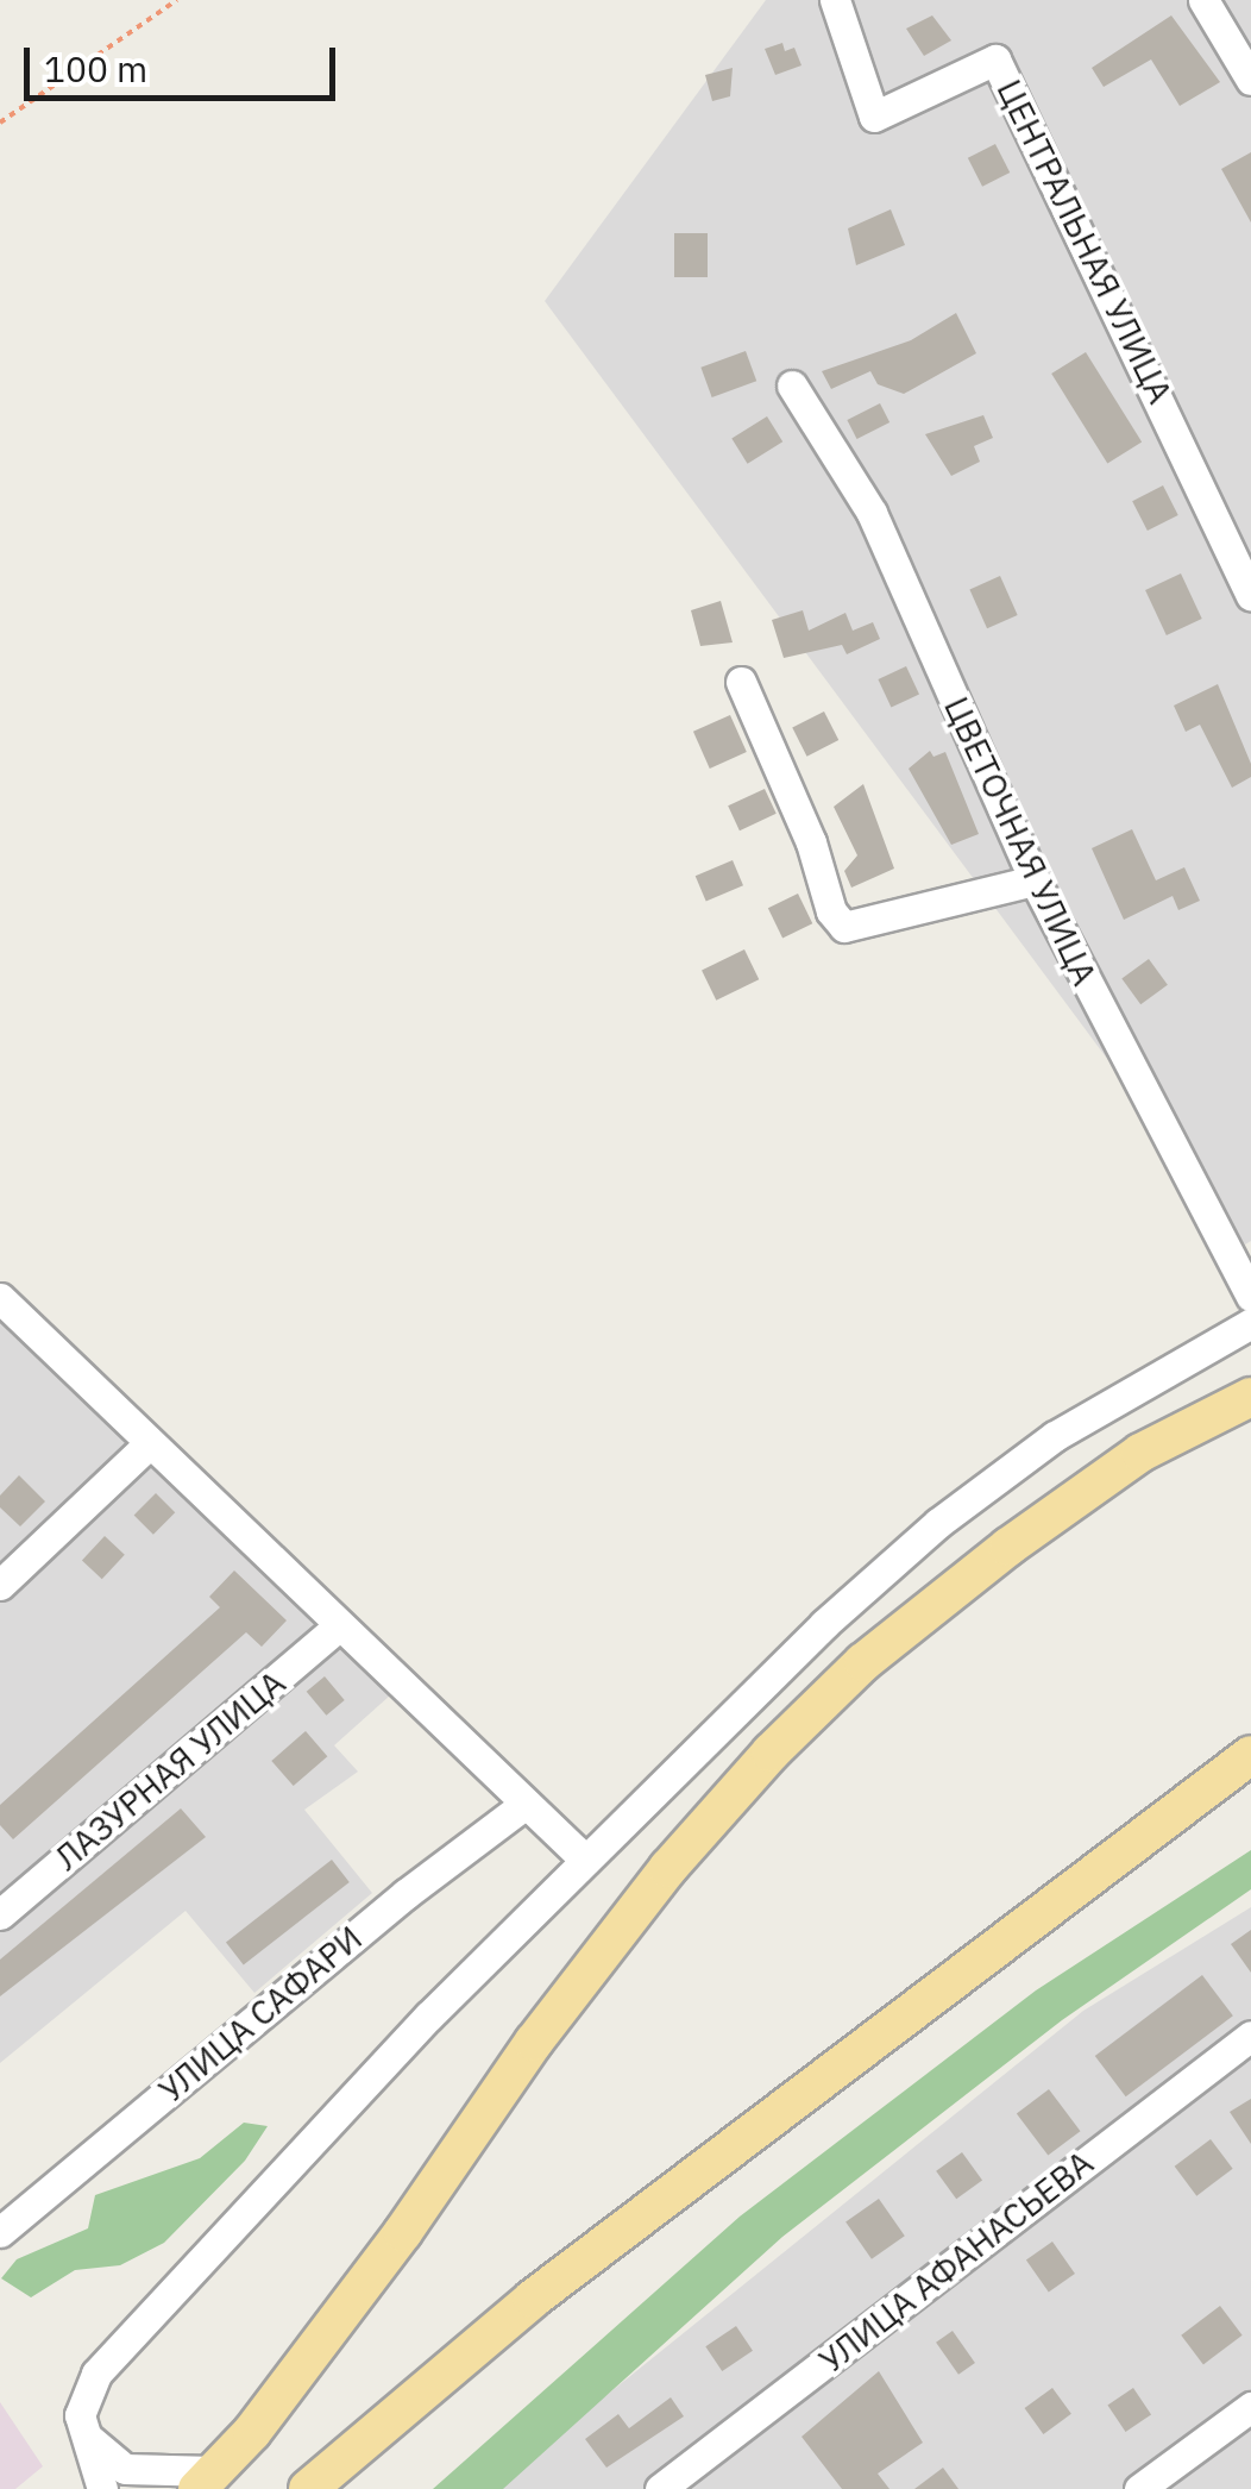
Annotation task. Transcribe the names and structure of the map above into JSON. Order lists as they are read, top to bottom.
{
  "streets": {
    "street": [
      "ЦЕНТРАЛЬНАЯ УЛИЦА",
      "ЦВЕТОЧНАЯ УЛИЦА",
      "ЛАЗУРНАЯ УЛИЦА",
      "УЛИЦА САФАРИ",
      "УЛИЦА АФАНАСЬЕВА"
    ]
  },
  "scale_bar": "100 m"
}
